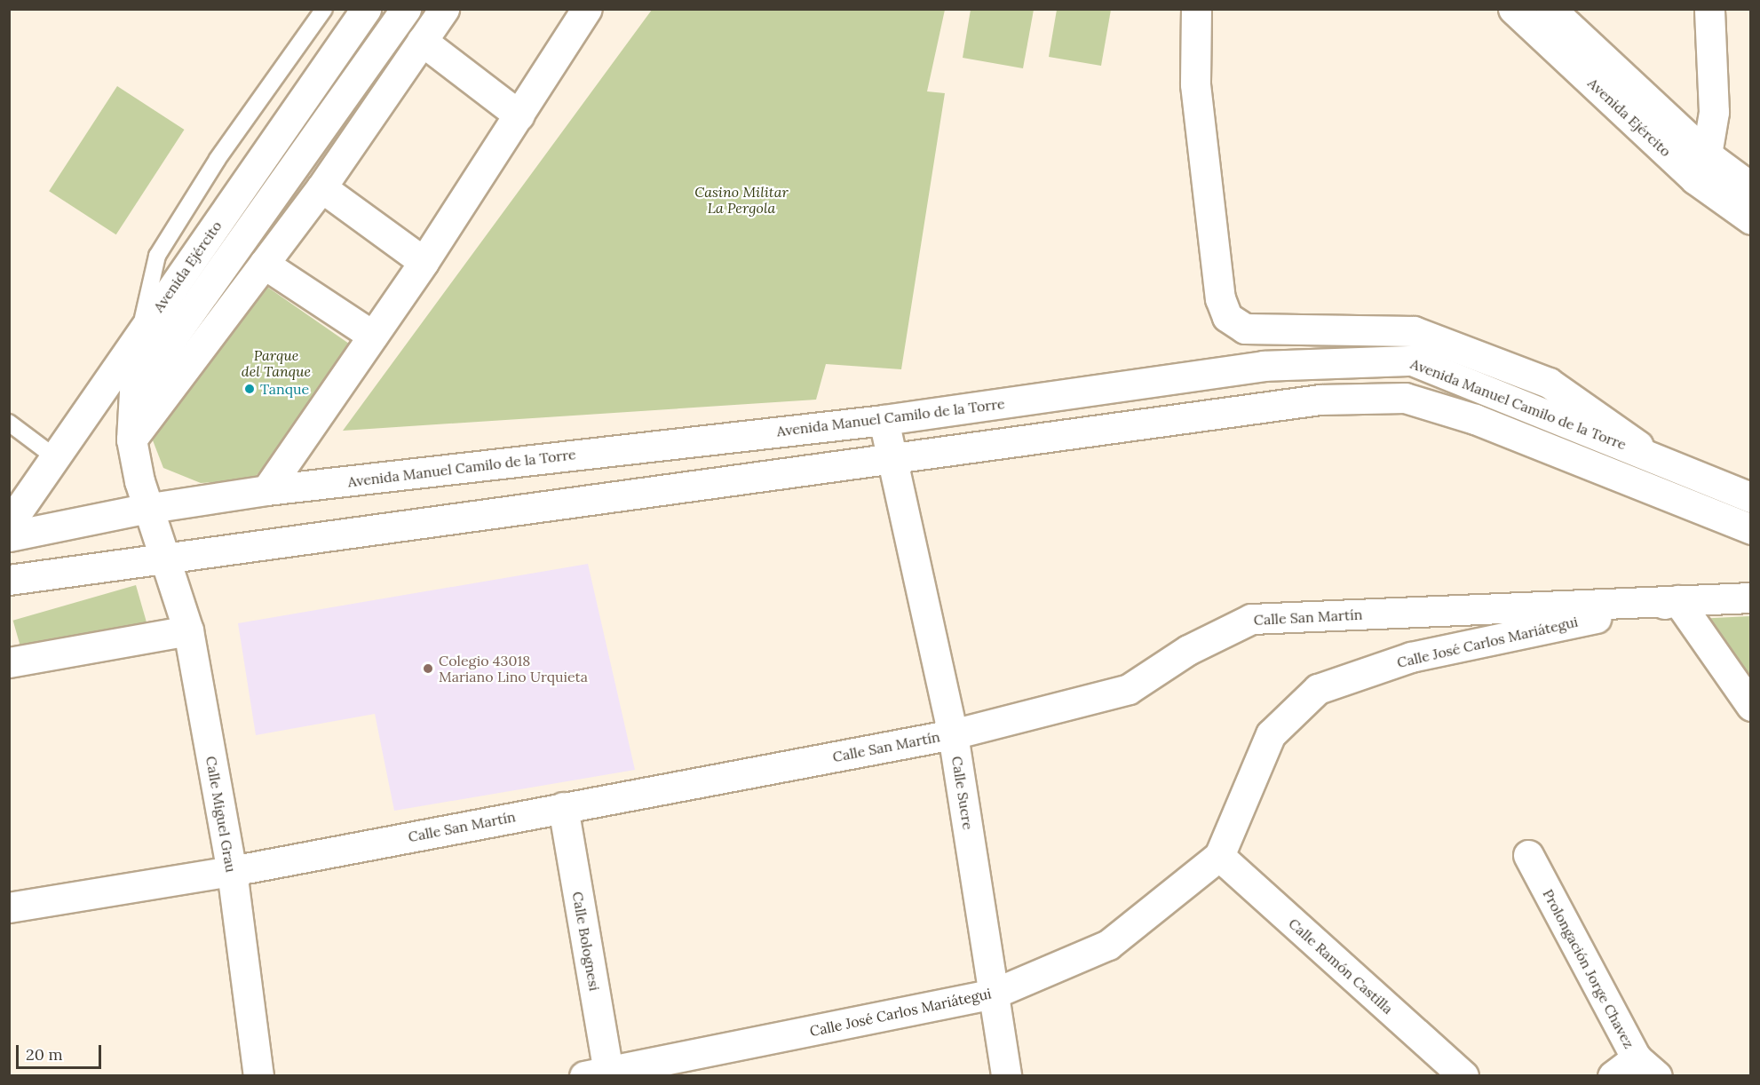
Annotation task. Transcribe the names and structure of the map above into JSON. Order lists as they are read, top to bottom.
{
  "streets": {
    "street": [
      "Avenida Ejército",
      "Avenida Manuel Camilo de la Torre",
      "Calle San Martín",
      "Calle José Carlos Mariátegui",
      "Calle Sucre",
      "Calle Miguel Grau",
      "Calle Bolognesi",
      "Calle Ramón Castilla",
      "Prolongación Jorge Chavez"
    ]
  },
  "crossings": [
    ["Avenida Ejército", "Avenida Manuel Camilo de la Torre"],
    ["Avenida Ejército", "Calle Miguel Grau"],
    ["Avenida Manuel Camilo de la Torre", "Calle Sucre"],
    ["Avenida Manuel Camilo de la Torre", "Calle Miguel Grau"],
    ["Calle San Martín", "Calle José Carlos Mariátegui"],
    ["Calle San Martín", "Calle Sucre"],
    ["Calle San Martín", "Calle Miguel Grau"],
    ["Calle San Martín", "Calle Bolognesi"],
    ["Calle José Carlos Mariátegui", "Calle Sucre"],
    ["Calle José Carlos Mariátegui", "Calle Bolognesi"],
    ["Calle José Carlos Mariátegui", "Calle Ramón Castilla"]
  ],
  "parks": ["Casino Militar La Pergola", "Parque del Tanque"],
  "places": ["Tanque", "Colegio 43018 Mariano Lino Urquieta"],
  "scale_bar": "20 m"
}
